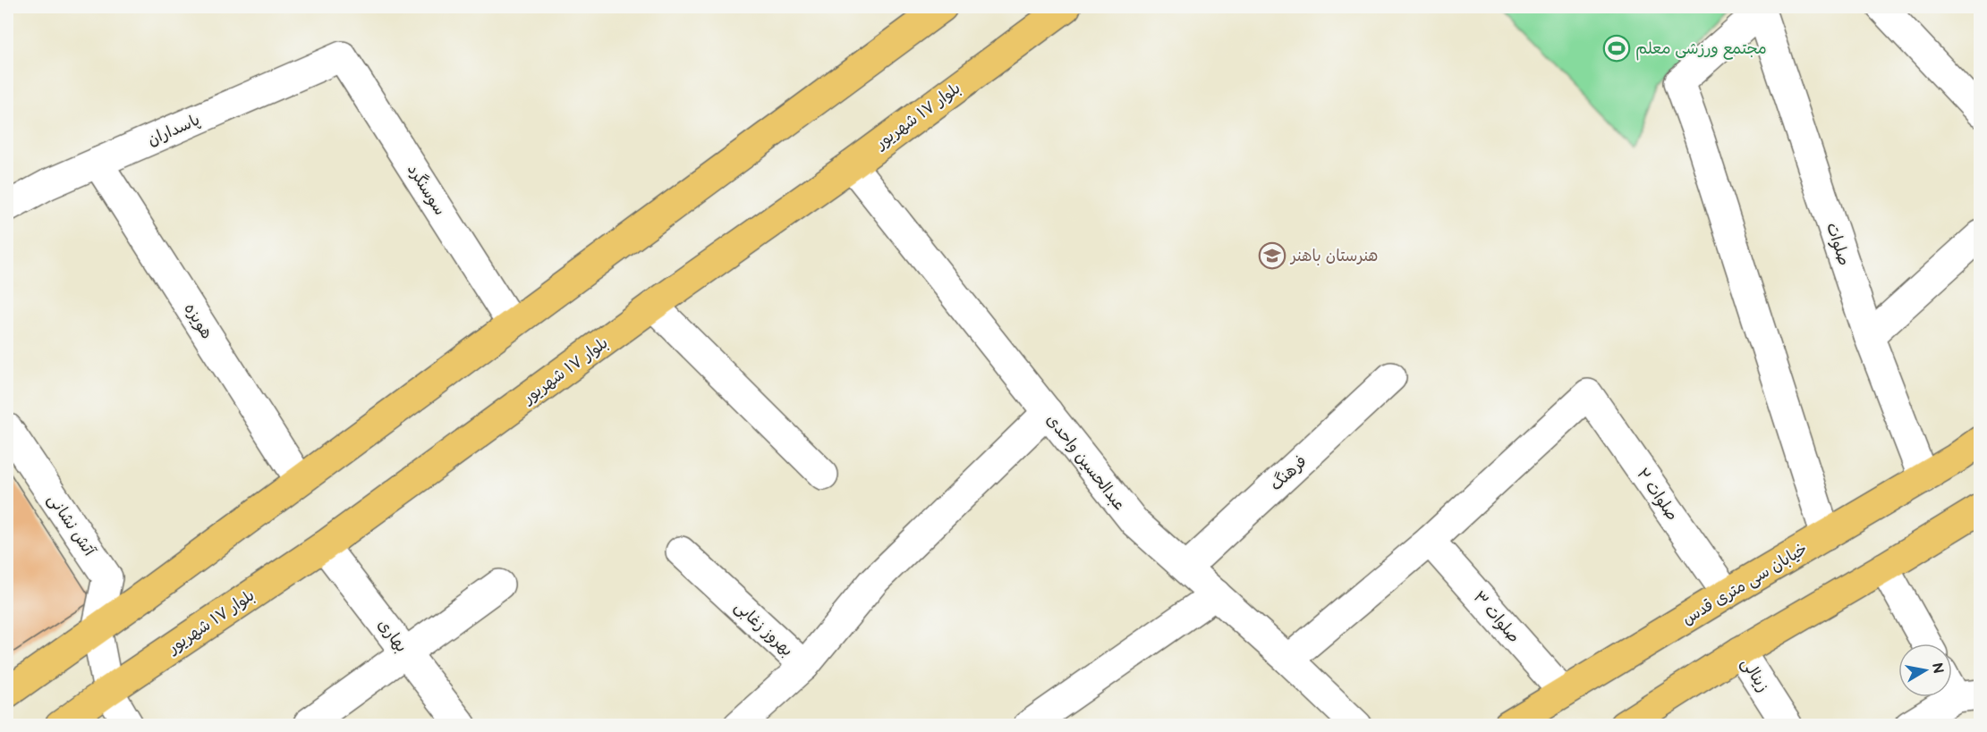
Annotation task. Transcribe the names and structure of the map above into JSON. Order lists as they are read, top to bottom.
{
  "streets": {
    "main road": ["بلوار ١٧ شهریور", "خیابان سی متری قدس"],
    "street": [
      "پاسداران",
      "سوسنگرد",
      "صلوات",
      "هویزه",
      "عبدالحسین واحدی",
      "فرهنگ",
      "صلوات ۲",
      "آتش نشانی",
      "صلوات ۳",
      "بهروز زغابی",
      "بهاری",
      "زینالی"
    ]
  },
  "crossings": [
    ["بلوار ١٧ شهریور", "عبدالحسین واحدی"],
    ["بلوار ١٧ شهریور", "بهاری"],
    ["پاسداران", "سوسنگرد"],
    ["پاسداران", "هویزه"],
    ["صلوات", "خیابان سی متری قدس"],
    ["عبدالحسین واحدی", "فرهنگ"],
    ["صلوات ۲", "خیابان سی متری قدس"],
    ["صلوات ۲", "صلوات ۳"],
    ["خیابان سی متری قدس", "صلوات ۳"]
  ],
  "places": {
    "sports": ["مجتمع ورزشی معلم"],
    "school or university": ["هنرستان باهنر"]
  },
  "north": "right"
}
